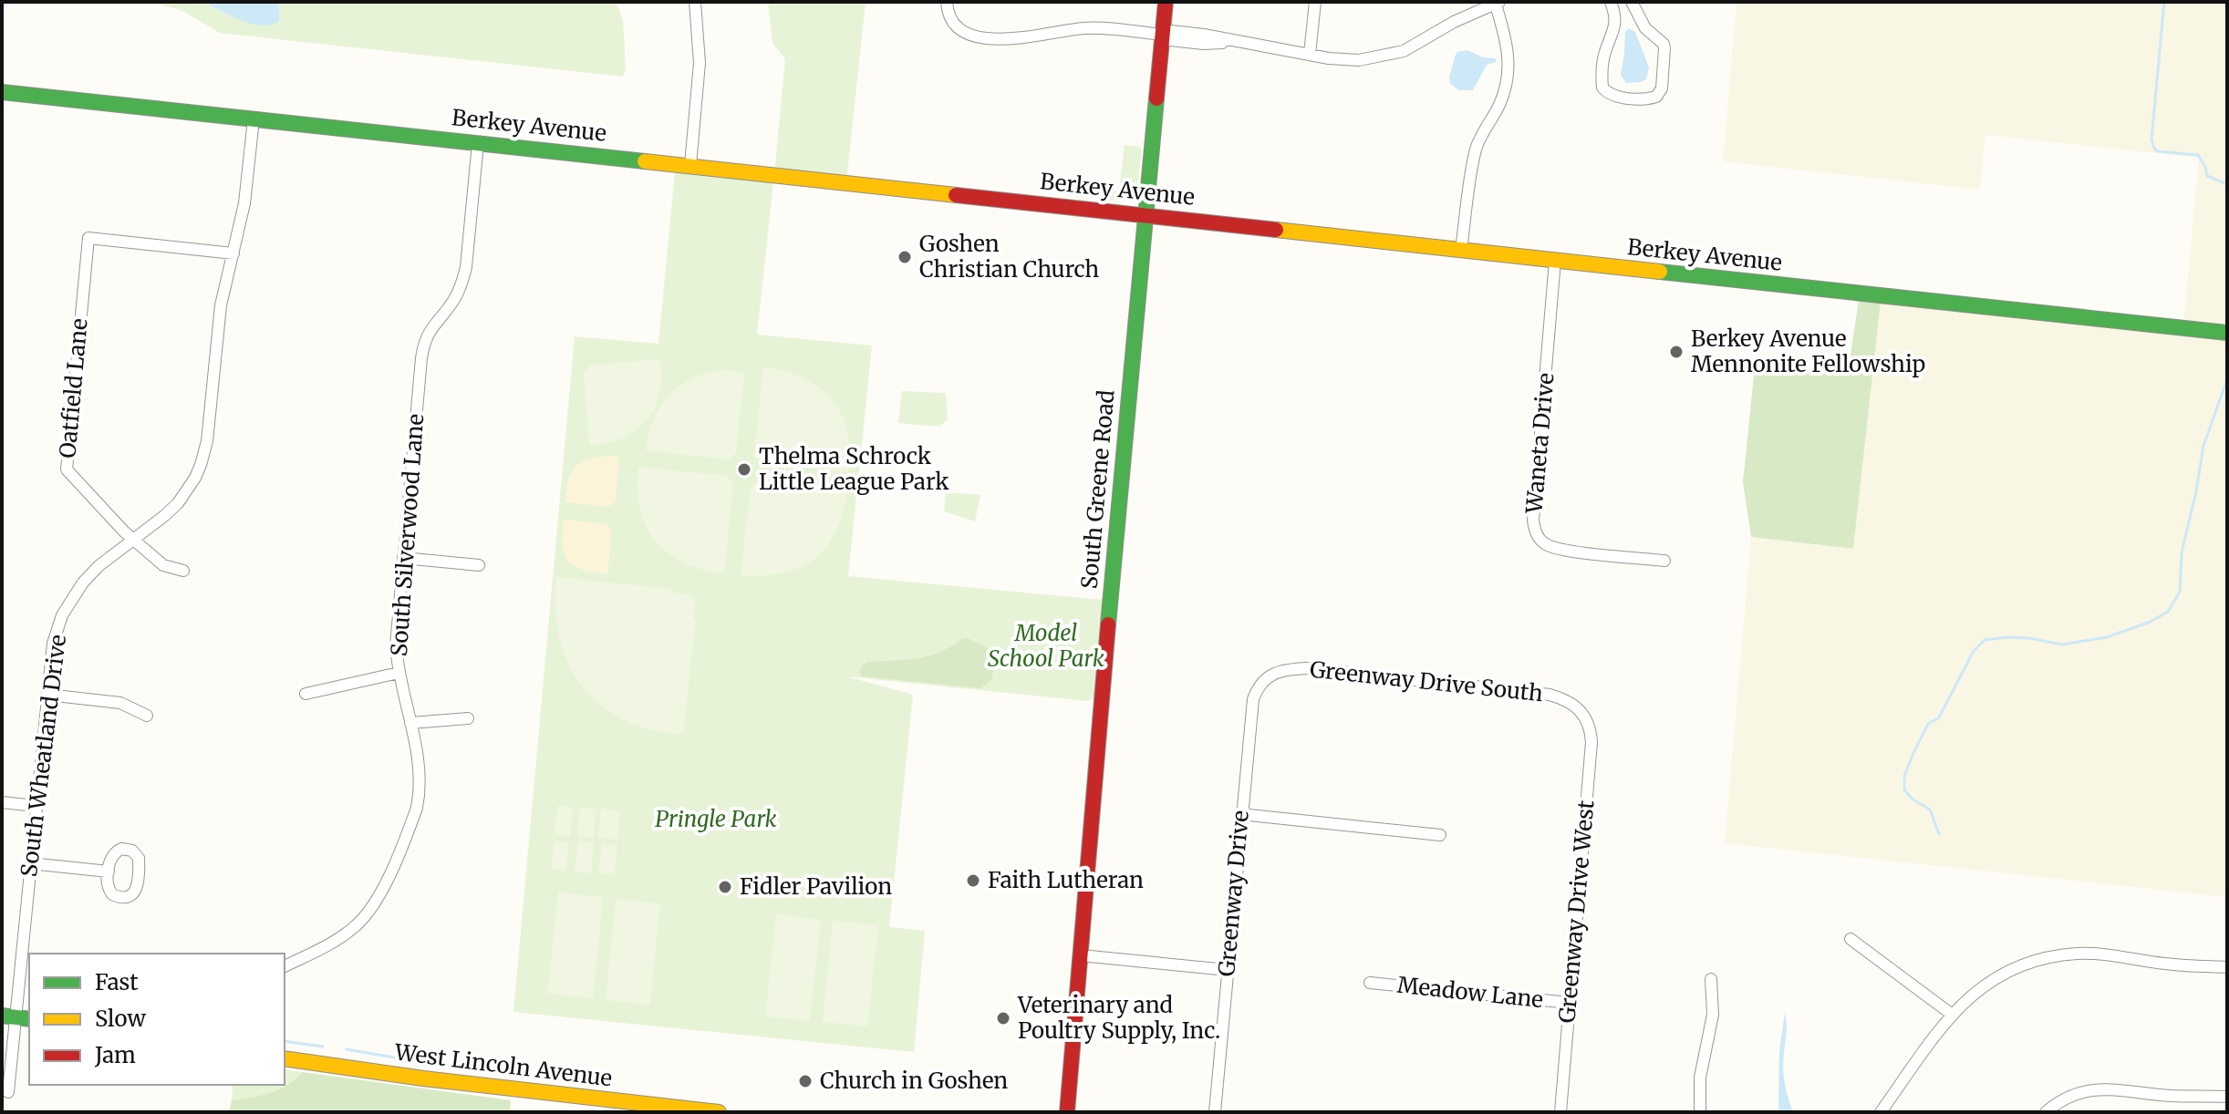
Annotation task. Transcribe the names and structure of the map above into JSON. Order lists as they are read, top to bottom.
{
  "streets": {
    "street": [
      "Berkey Avenue",
      "Oatfield Lane",
      "Waneta Drive",
      "South Greene Road",
      "South Silverwood Lane",
      "Greenway Drive South",
      "South Wheatland Drive",
      "Greenway Drive",
      "Greenway Drive West",
      "Meadow Lane",
      "West Lincoln Avenue"
    ]
  },
  "crossings": [
    ["Berkey Avenue", "Waneta Drive"],
    ["Berkey Avenue", "South Greene Road"],
    ["Berkey Avenue", "South Silverwood Lane"],
    ["Berkey Avenue", "South Wheatland Drive"],
    ["Oatfield Lane", "South Wheatland Drive"],
    ["Greenway Drive South", "Greenway Drive"],
    ["Greenway Drive South", "Greenway Drive West"],
    ["Greenway Drive West", "Meadow Lane"]
  ],
  "parks": ["Model School Park", "Pringle Park"],
  "places": [
    "Goshen Christian Church",
    "Berkey Avenue Mennonite Fellowship",
    "Thelma Schrock Little League Park",
    "Faith Lutheran",
    "Fidler Pavilion",
    "Veterinary and Poultry Supply, Inc.",
    "Church in Goshen"
  ],
  "legend": ["Fast", "Slow", "Jam"]
}
